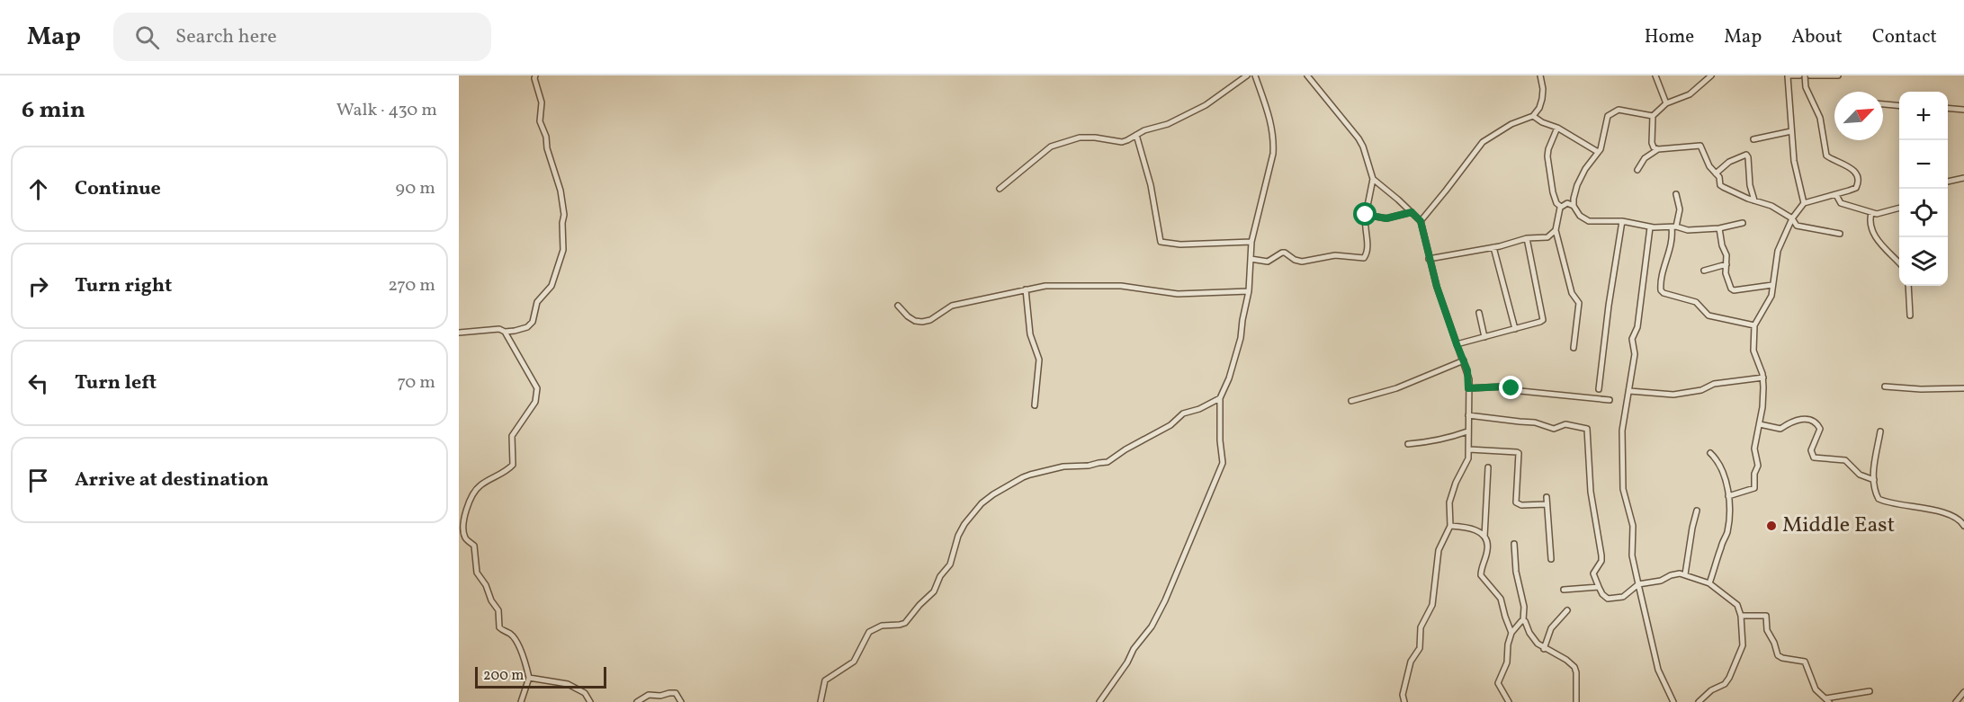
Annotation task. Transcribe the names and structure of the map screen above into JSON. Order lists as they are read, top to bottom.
{
  "places": ["Middle East"],
  "scale_bar": "200 m",
  "north": "top right",
  "page": {
    "header": "Map",
    "search": "Search here",
    "nav": [
      "Home",
      "Map",
      "About",
      "Contact"
    ],
    "heading": ["6 min", "Walk · 430 m"],
    "map_buttons": ["+", "−"],
    "list": [
      ["Continue", "90 m"],
      ["Turn right", "270 m"],
      ["Turn left", "70 m"],
      "Arrive at destination"
    ],
    "scale": "200 m"
  }
}
